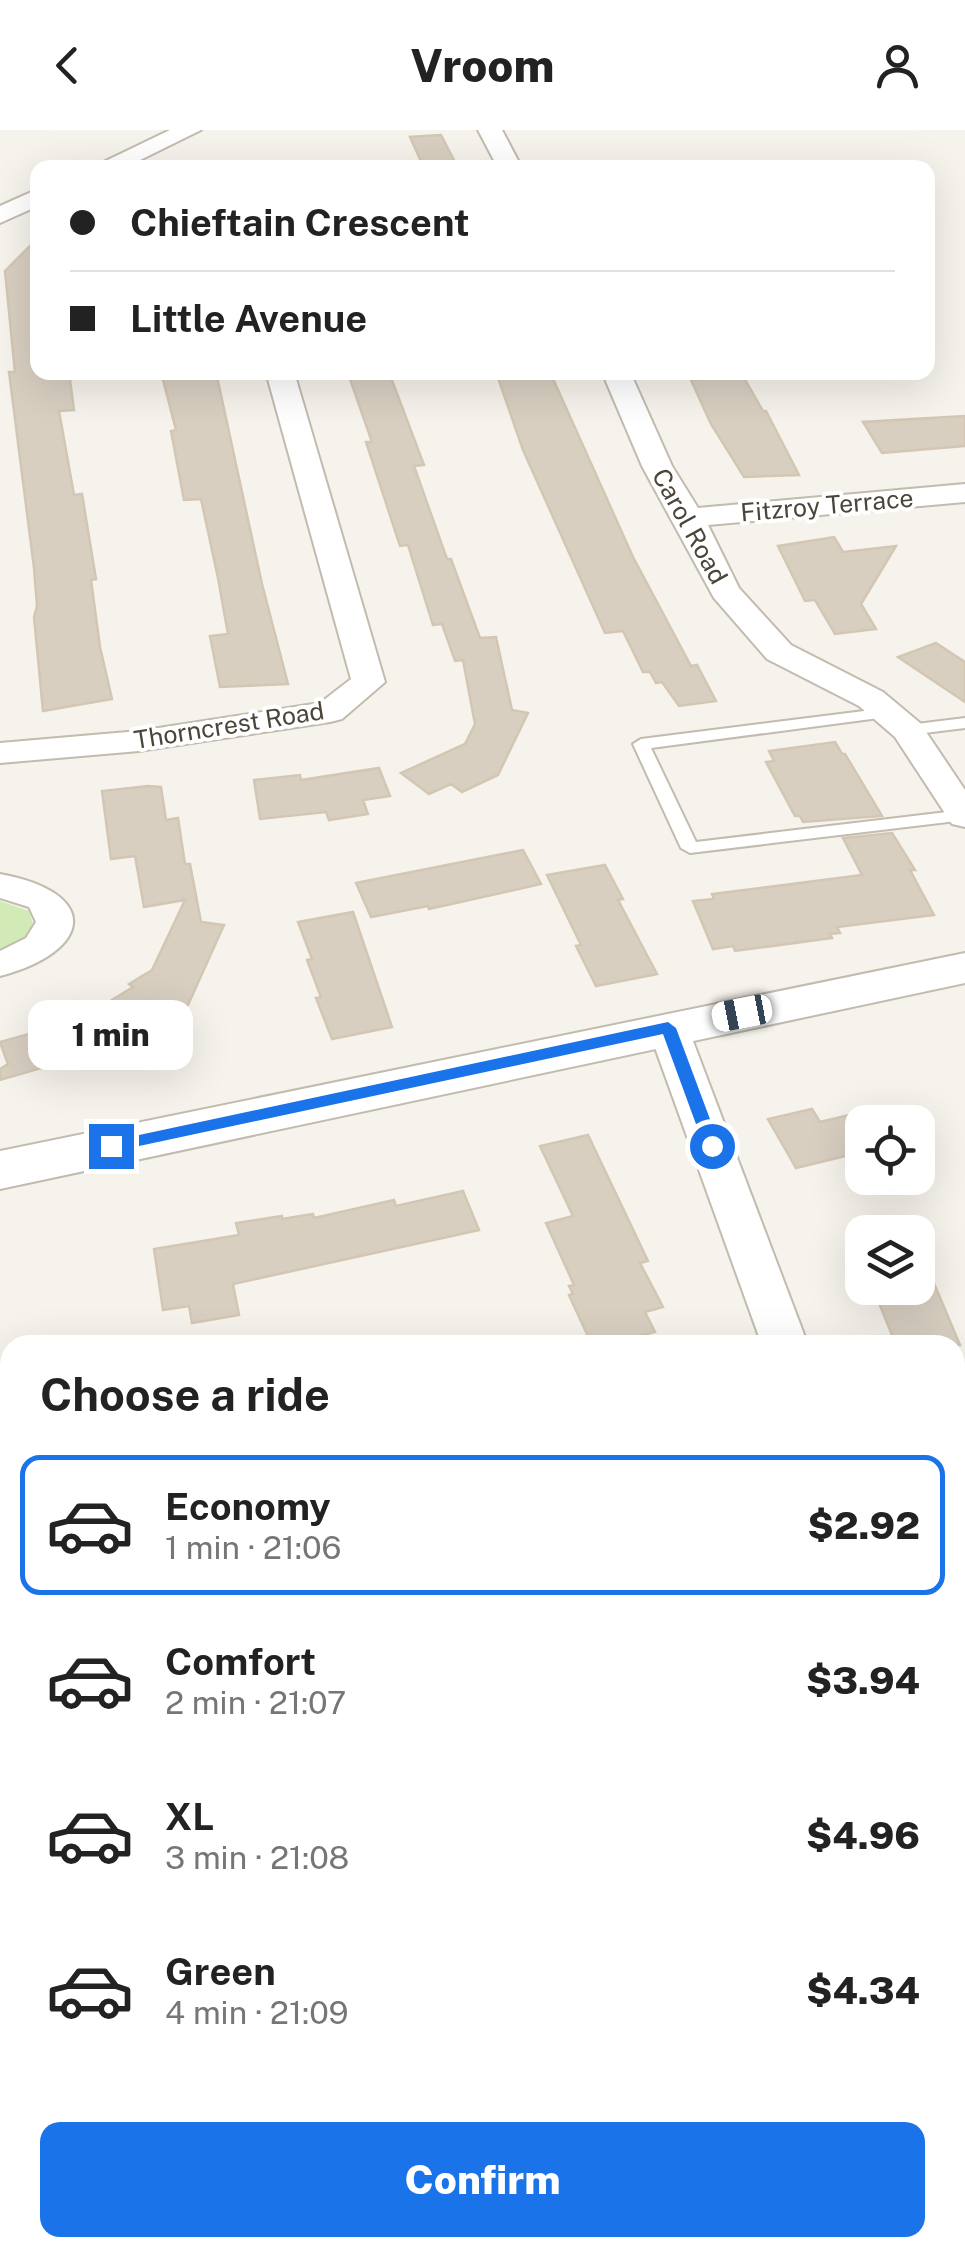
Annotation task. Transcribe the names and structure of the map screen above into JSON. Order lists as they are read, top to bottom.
{
  "streets": {
    "street": ["Fitzroy Terrace", "Carol Road", "Thorncrest Road"]
  },
  "crossings": [
    ["Fitzroy Terrace", "Carol Road"]
  ],
  "page": {
    "header": "Vroom",
    "banner": ["Chieftain Crescent", "Little Avenue"],
    "bubble": "1 min",
    "heading": "Choose a ride",
    "list": [
      {
        "name": "Economy",
        "note": "1 min · 21:06",
        "value": "$2.92"
      },
      {
        "name": "Comfort",
        "note": "2 min · 21:07",
        "value": "$3.94"
      },
      {
        "name": "XL",
        "note": "3 min · 21:08",
        "value": "$4.96"
      },
      {
        "name": "Green",
        "note": "4 min · 21:09",
        "value": "$4.34"
      }
    ],
    "buttons": "Confirm"
  }
}
